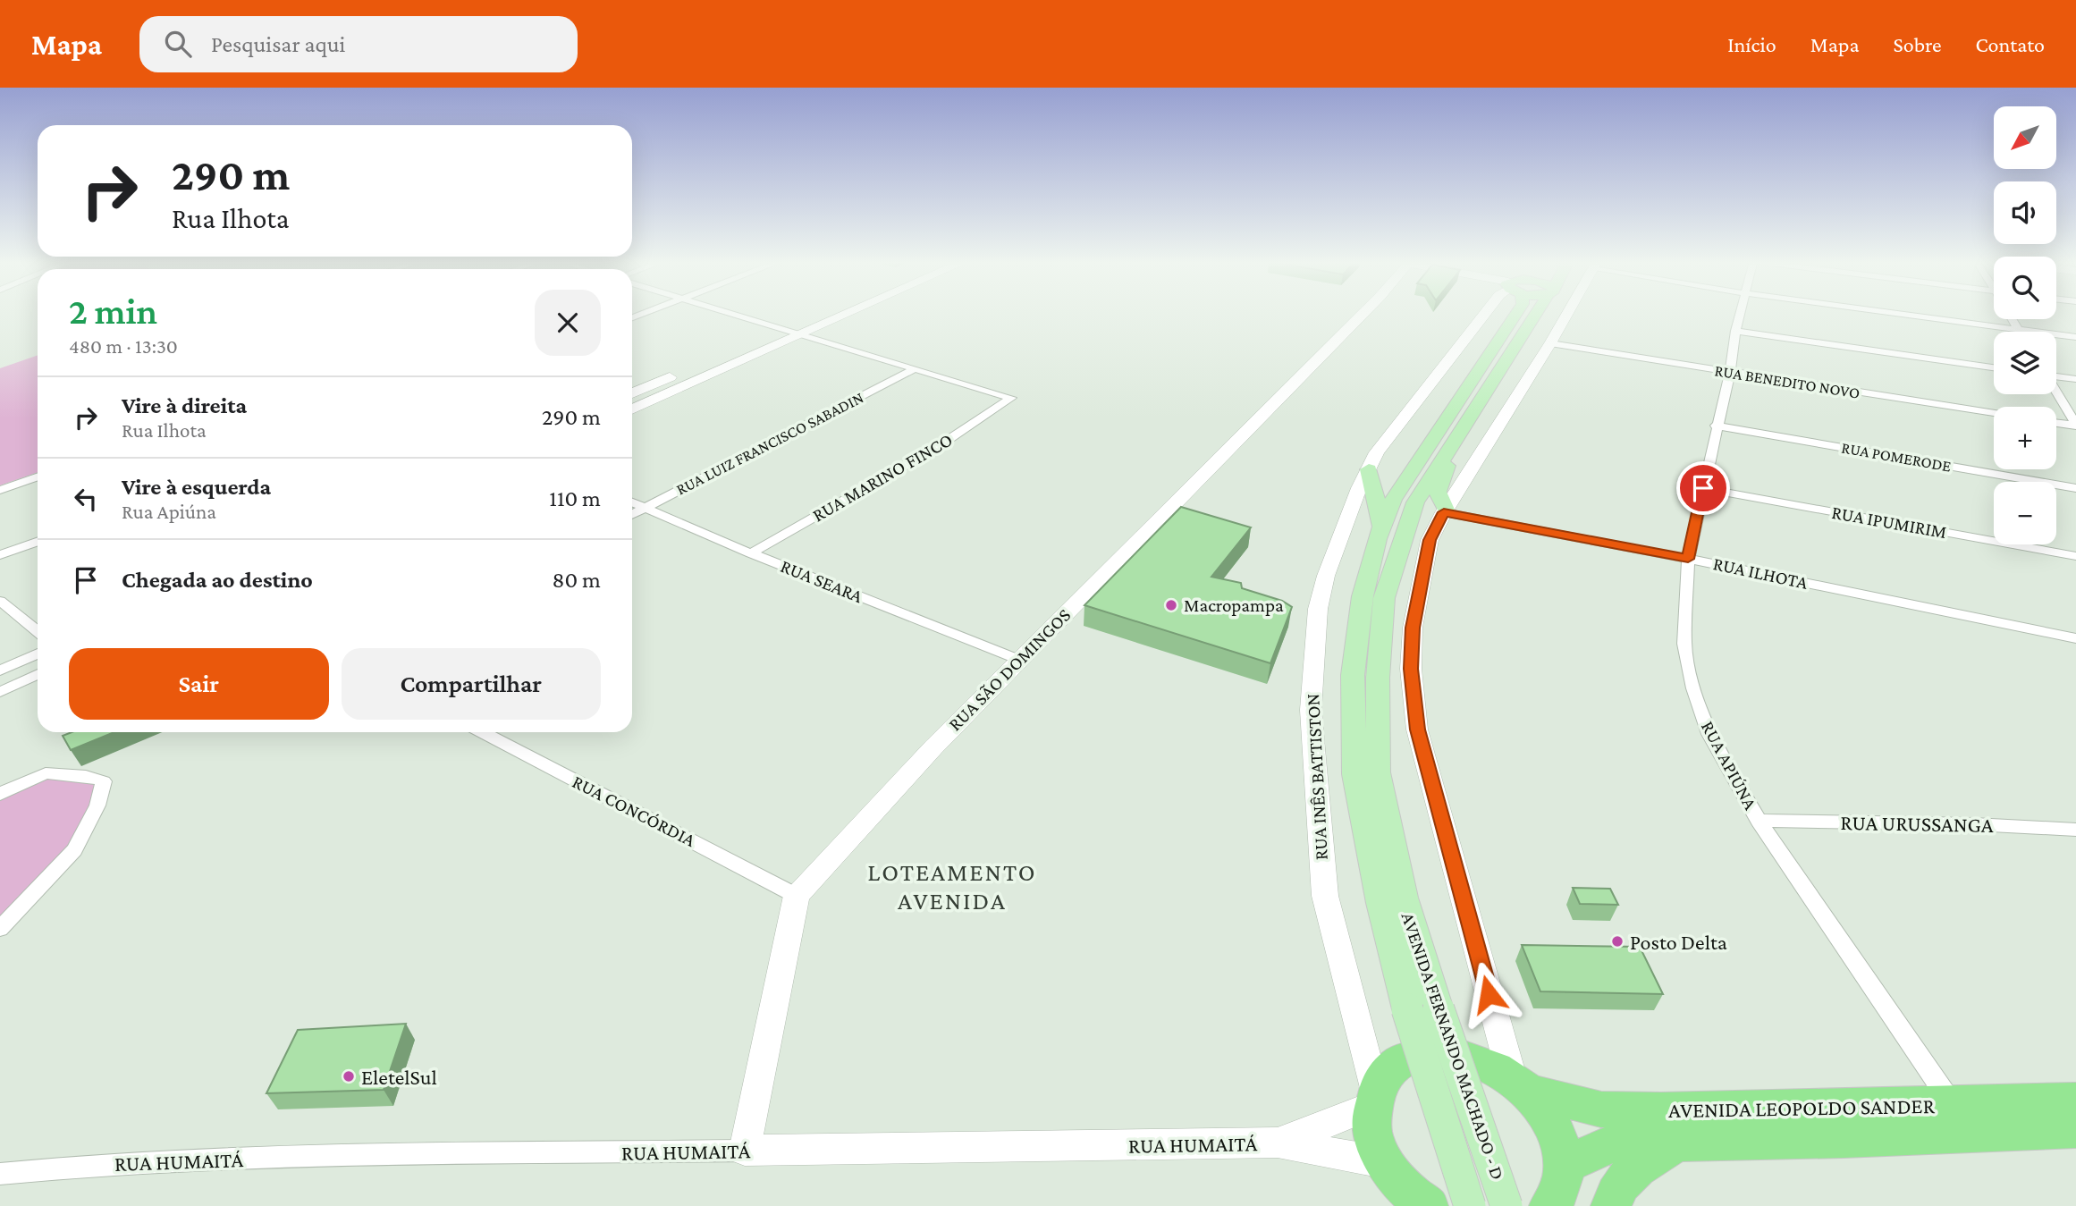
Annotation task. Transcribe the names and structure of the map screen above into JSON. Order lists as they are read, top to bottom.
{
  "streets": {
    "highway": ["AVENIDA LEOPOLDO SANDER"],
    "main road": ["AVENIDA FERNANDO MACHADO - D"],
    "street": [
      "RUA BENEDITO NOVO",
      "RUA LUIZ FRANCISCO SABADIN",
      "RUA POMERODE",
      "RUA MARINO FINCO",
      "RUA IPUMIRIM",
      "RUA ILHOTA",
      "RUA SEARA",
      "RUA SÃO DOMINGOS",
      "RUA APIÚNA",
      "RUA INÊS BATTISTON",
      "RUA CONCÓRDIA",
      "RUA URUSSANGA",
      "RUA HUMAITÁ"
    ]
  },
  "crossings": [
    ["RUA BENEDITO NOVO", "RUA APIÚNA"],
    ["RUA LUIZ FRANCISCO SABADIN", "RUA MARINO FINCO"],
    ["RUA LUIZ FRANCISCO SABADIN", "RUA SEARA"],
    ["RUA POMERODE", "RUA APIÚNA"],
    ["RUA MARINO FINCO", "RUA SEARA"],
    ["RUA IPUMIRIM", "RUA APIÚNA"],
    ["RUA ILHOTA", "RUA APIÚNA"],
    ["RUA SEARA", "RUA SÃO DOMINGOS"],
    ["RUA SÃO DOMINGOS", "RUA CONCÓRDIA"],
    ["RUA APIÚNA", "RUA URUSSANGA"],
    ["RUA APIÚNA", "AVENIDA LEOPOLDO SANDER"],
    ["RUA INÊS BATTISTON", "RUA HUMAITÁ"]
  ],
  "districts": ["LOTEAMENTO AVENIDA"],
  "places": ["Macropampa", "Posto Delta", "EletelSul"],
  "north": "bottom left",
  "page": {
    "header": "Mapa",
    "search": "Pesquisar aqui",
    "nav": [
      "Início",
      "Mapa",
      "Sobre",
      "Contato"
    ],
    "map_buttons": ["+", "−"],
    "turn": ["290 m", "Rua Ilhota"],
    "heading": ["2 min", "480 m · 13:30"],
    "list": [
      {
        "name": "Vire à direita",
        "note": "Rua Ilhota",
        "value": "290 m"
      },
      {
        "name": "Vire à esquerda",
        "note": "Rua Apiúna",
        "value": "110 m"
      },
      {
        "name": "Chegada ao destino",
        "value": "80 m"
      }
    ],
    "buttons": ["Sair", "Compartilhar"]
  }
}
